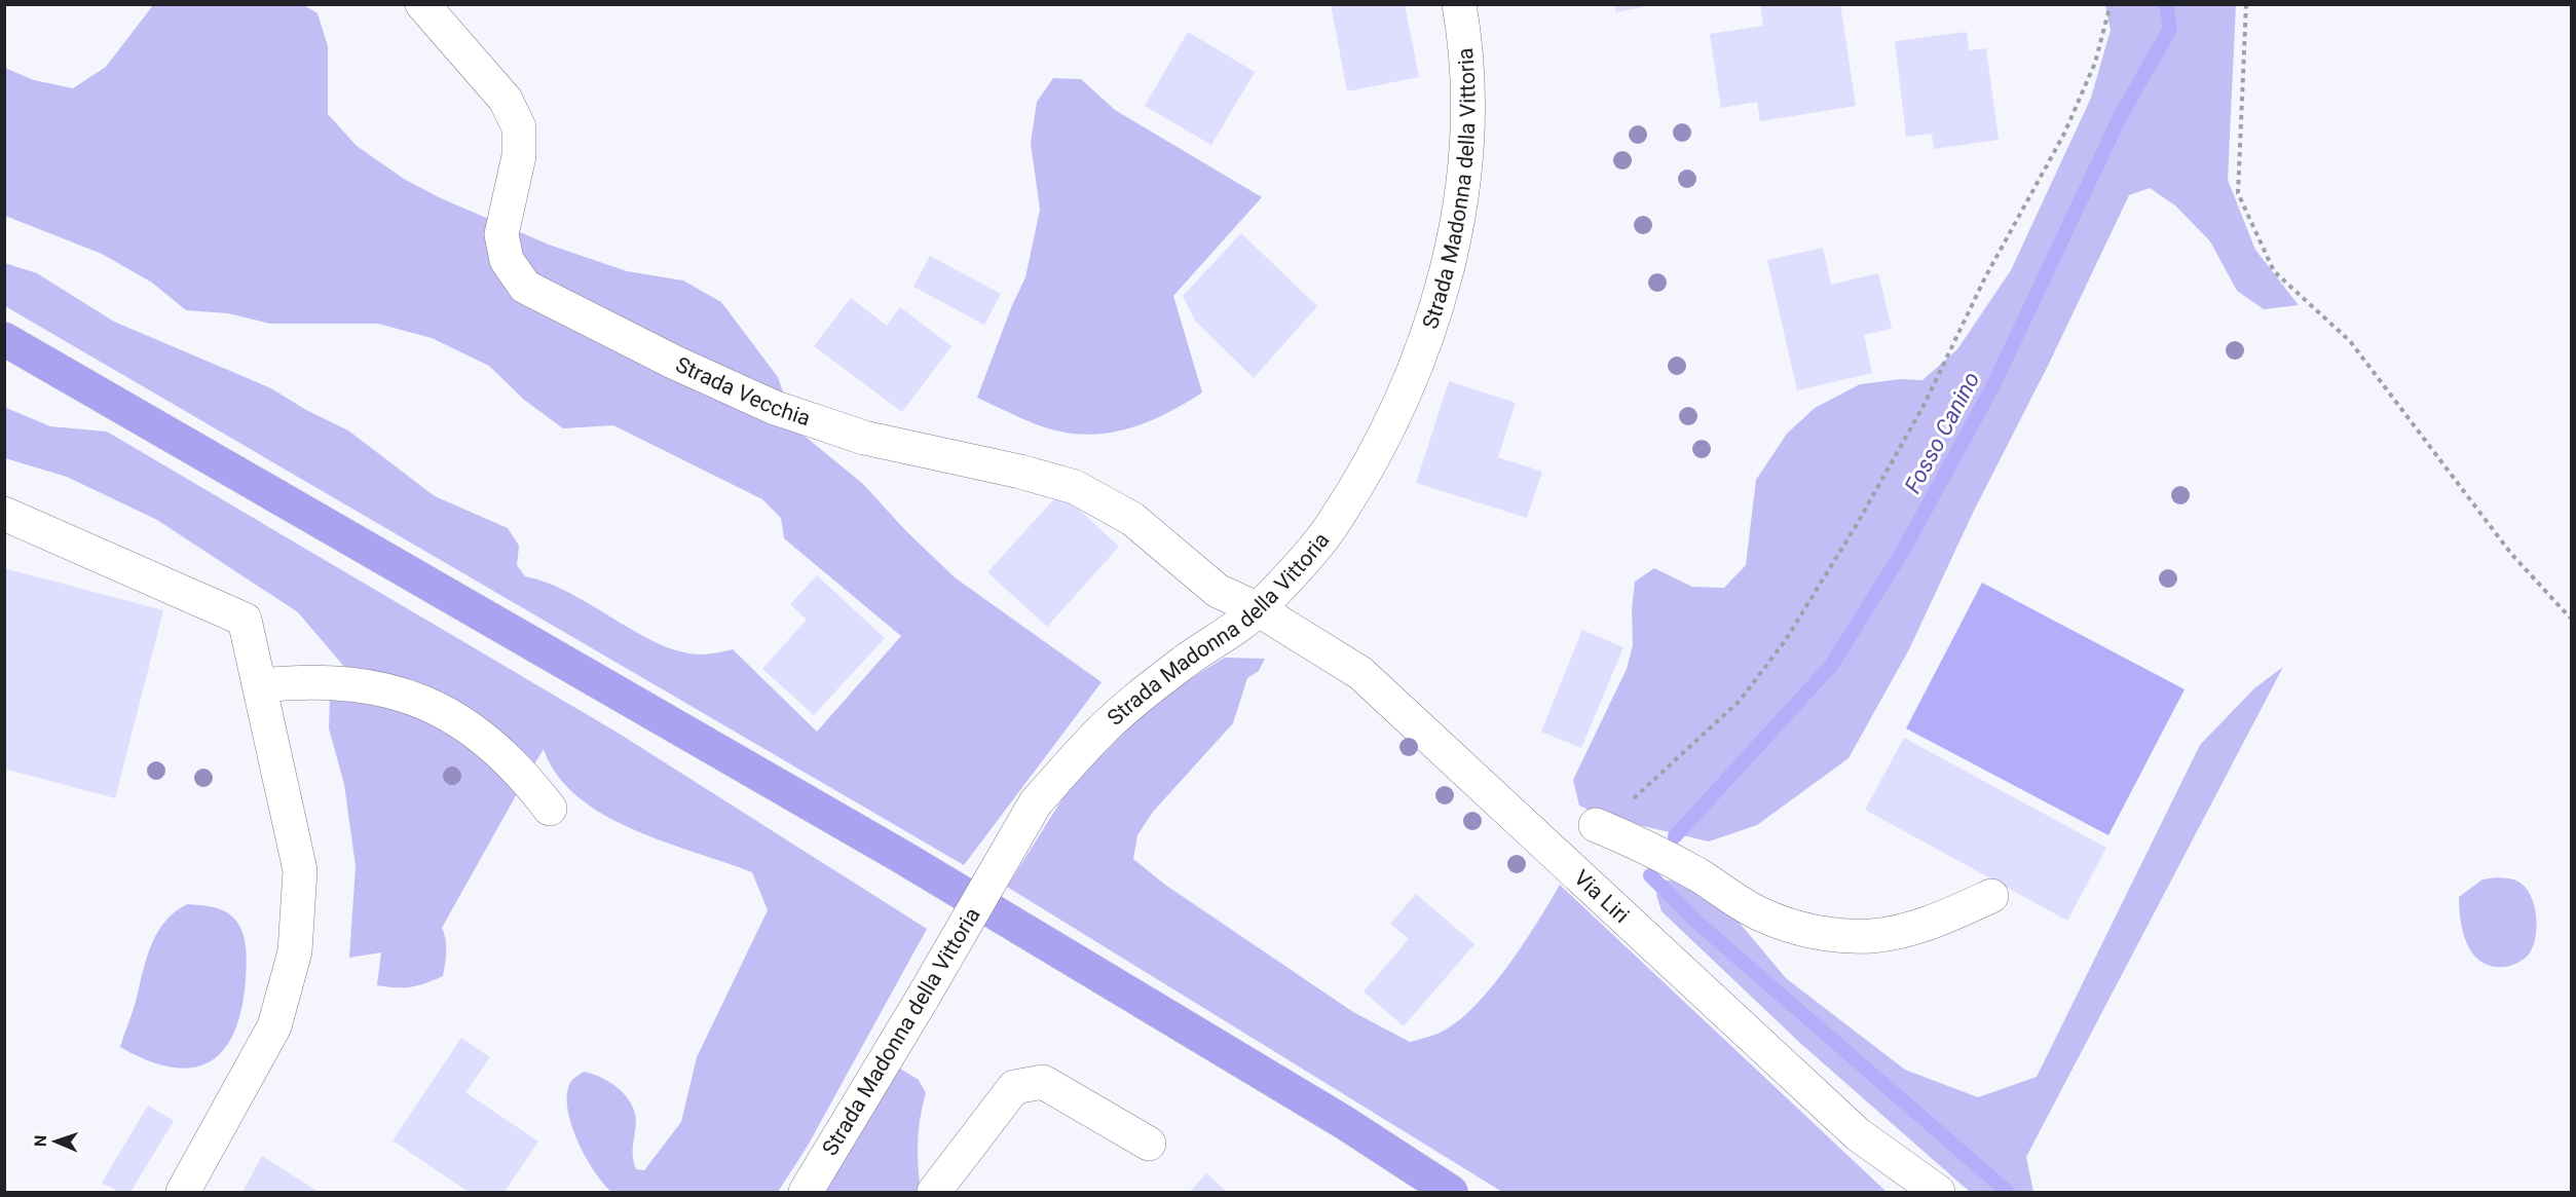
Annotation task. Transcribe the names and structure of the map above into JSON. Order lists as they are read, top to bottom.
{
  "streets": {
    "street": ["Strada Madonna della Vittoria", "Strada Vecchia", "Via Liri"]
  },
  "crossings": [
    ["Strada Madonna della Vittoria", "Strada Vecchia"],
    ["Strada Madonna della Vittoria", "Via Liri"],
    ["Strada Vecchia", "Via Liri"]
  ],
  "water": ["Fosso Canino"],
  "north": "left"
}
